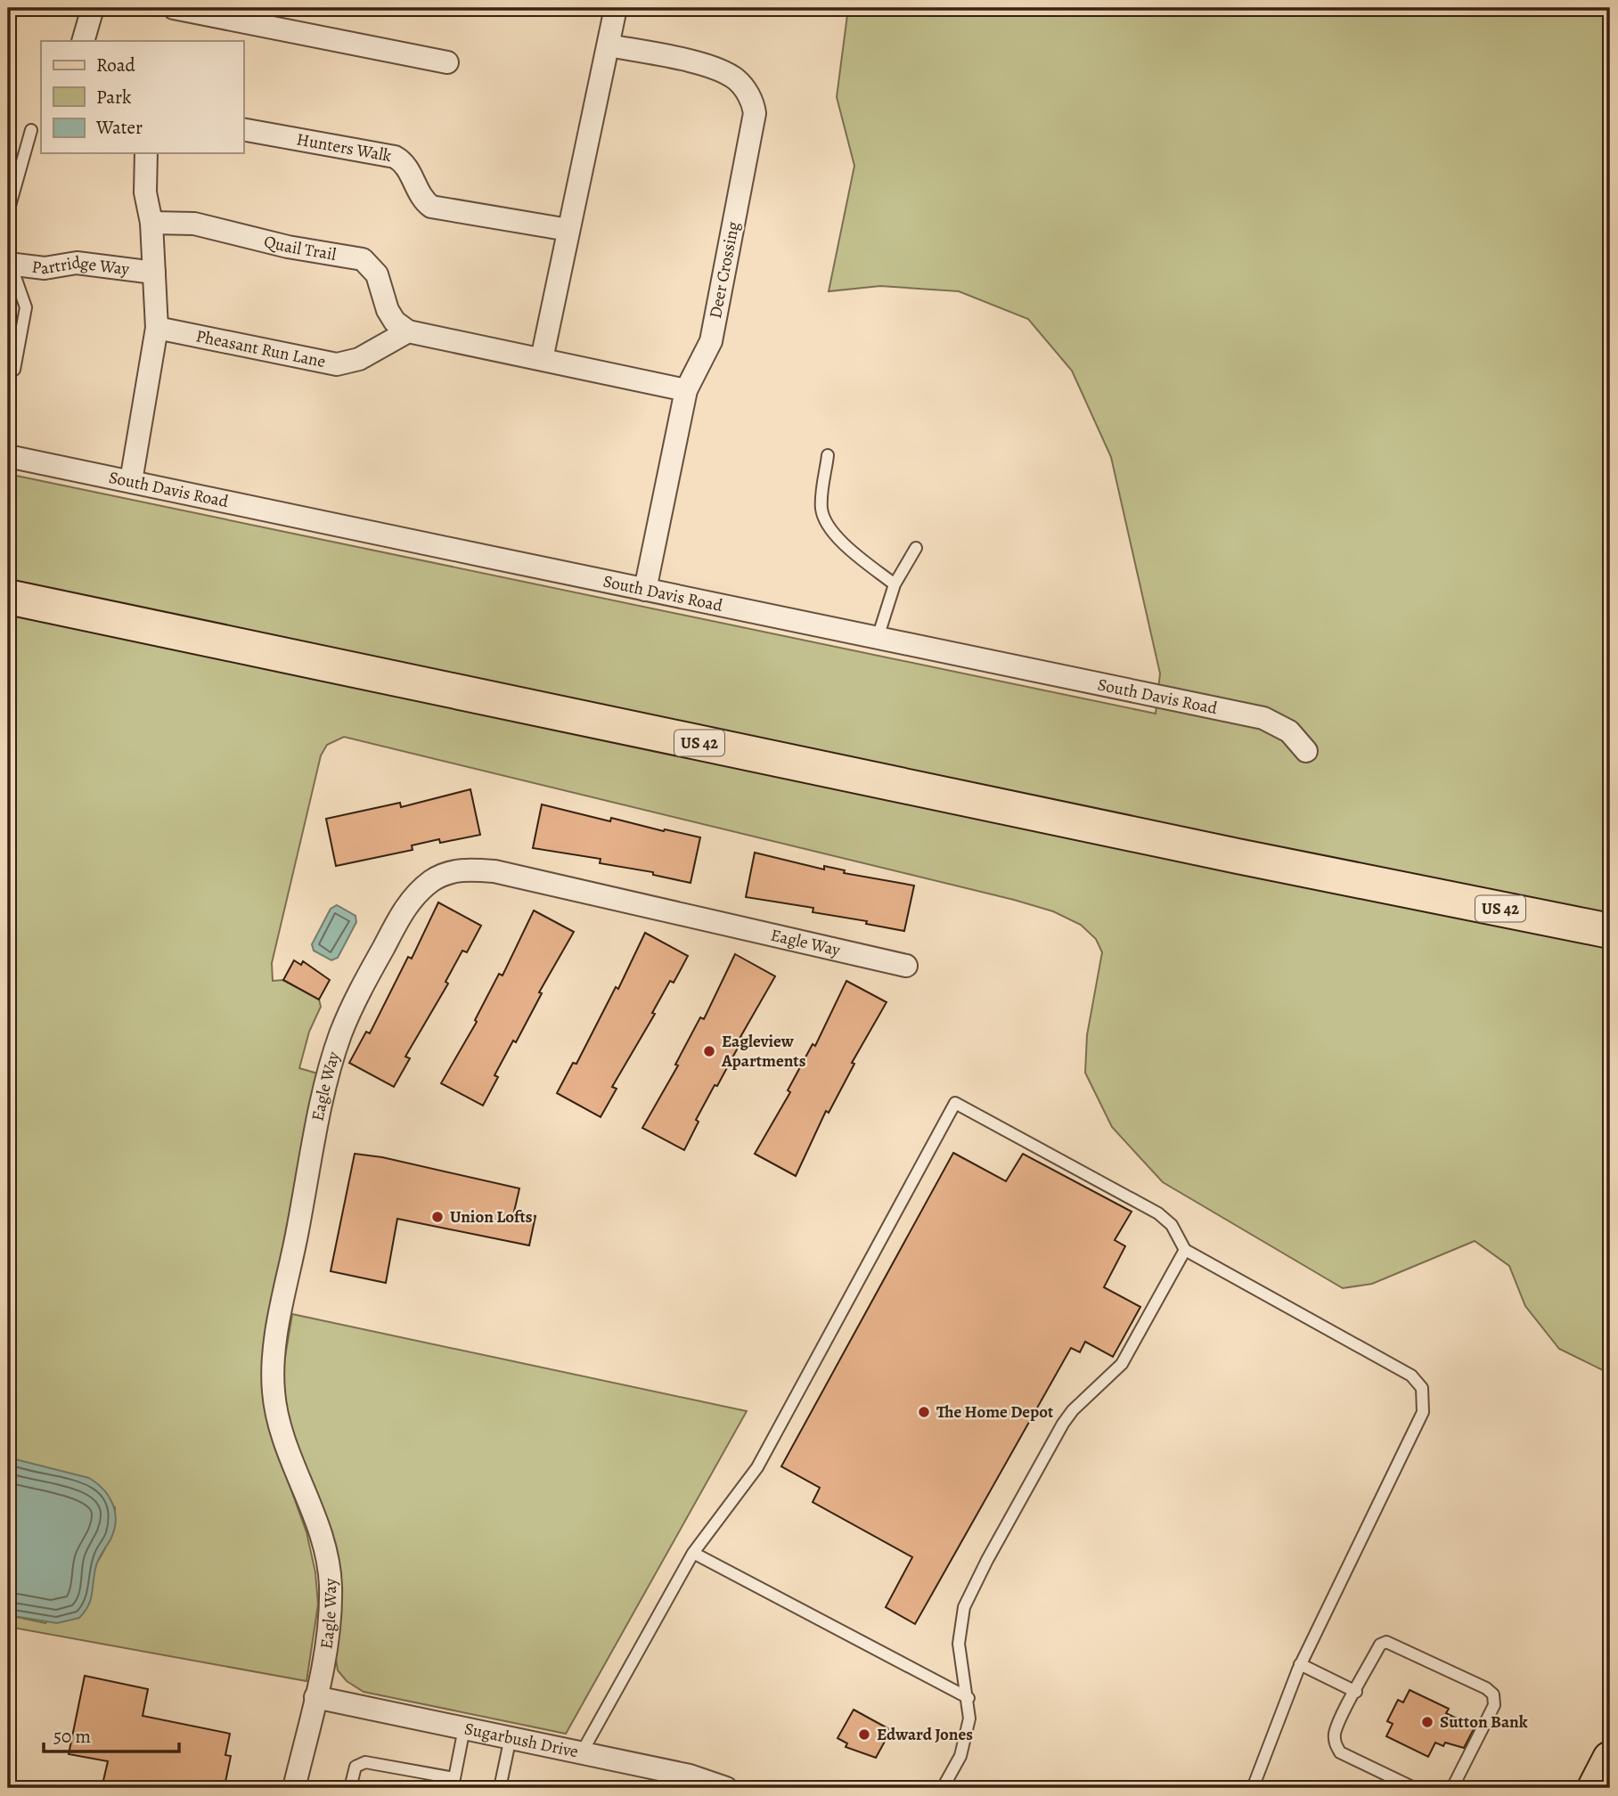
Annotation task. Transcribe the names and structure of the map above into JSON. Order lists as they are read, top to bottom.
{
  "streets": {
    "main road": ["US 42"],
    "street": [
      "Hunters Walk",
      "Quail Trail",
      "Partridge Way",
      "Deer Crossing",
      "Pheasant Run Lane",
      "South Davis Road",
      "Eagle Way",
      "Sugarbush Drive"
    ]
  },
  "crossings": [
    ["Quail Trail", "Pheasant Run Lane"],
    ["Deer Crossing", "South Davis Road"],
    ["Eagle Way", "Sugarbush Drive"]
  ],
  "places": [
    "Eagleview Apartments",
    "Union Lofts",
    "The Home Depot",
    "Sutton Bank",
    "Edward Jones"
  ],
  "legend": ["Road", "Park", "Water"],
  "scale_bar": "50 m"
}
